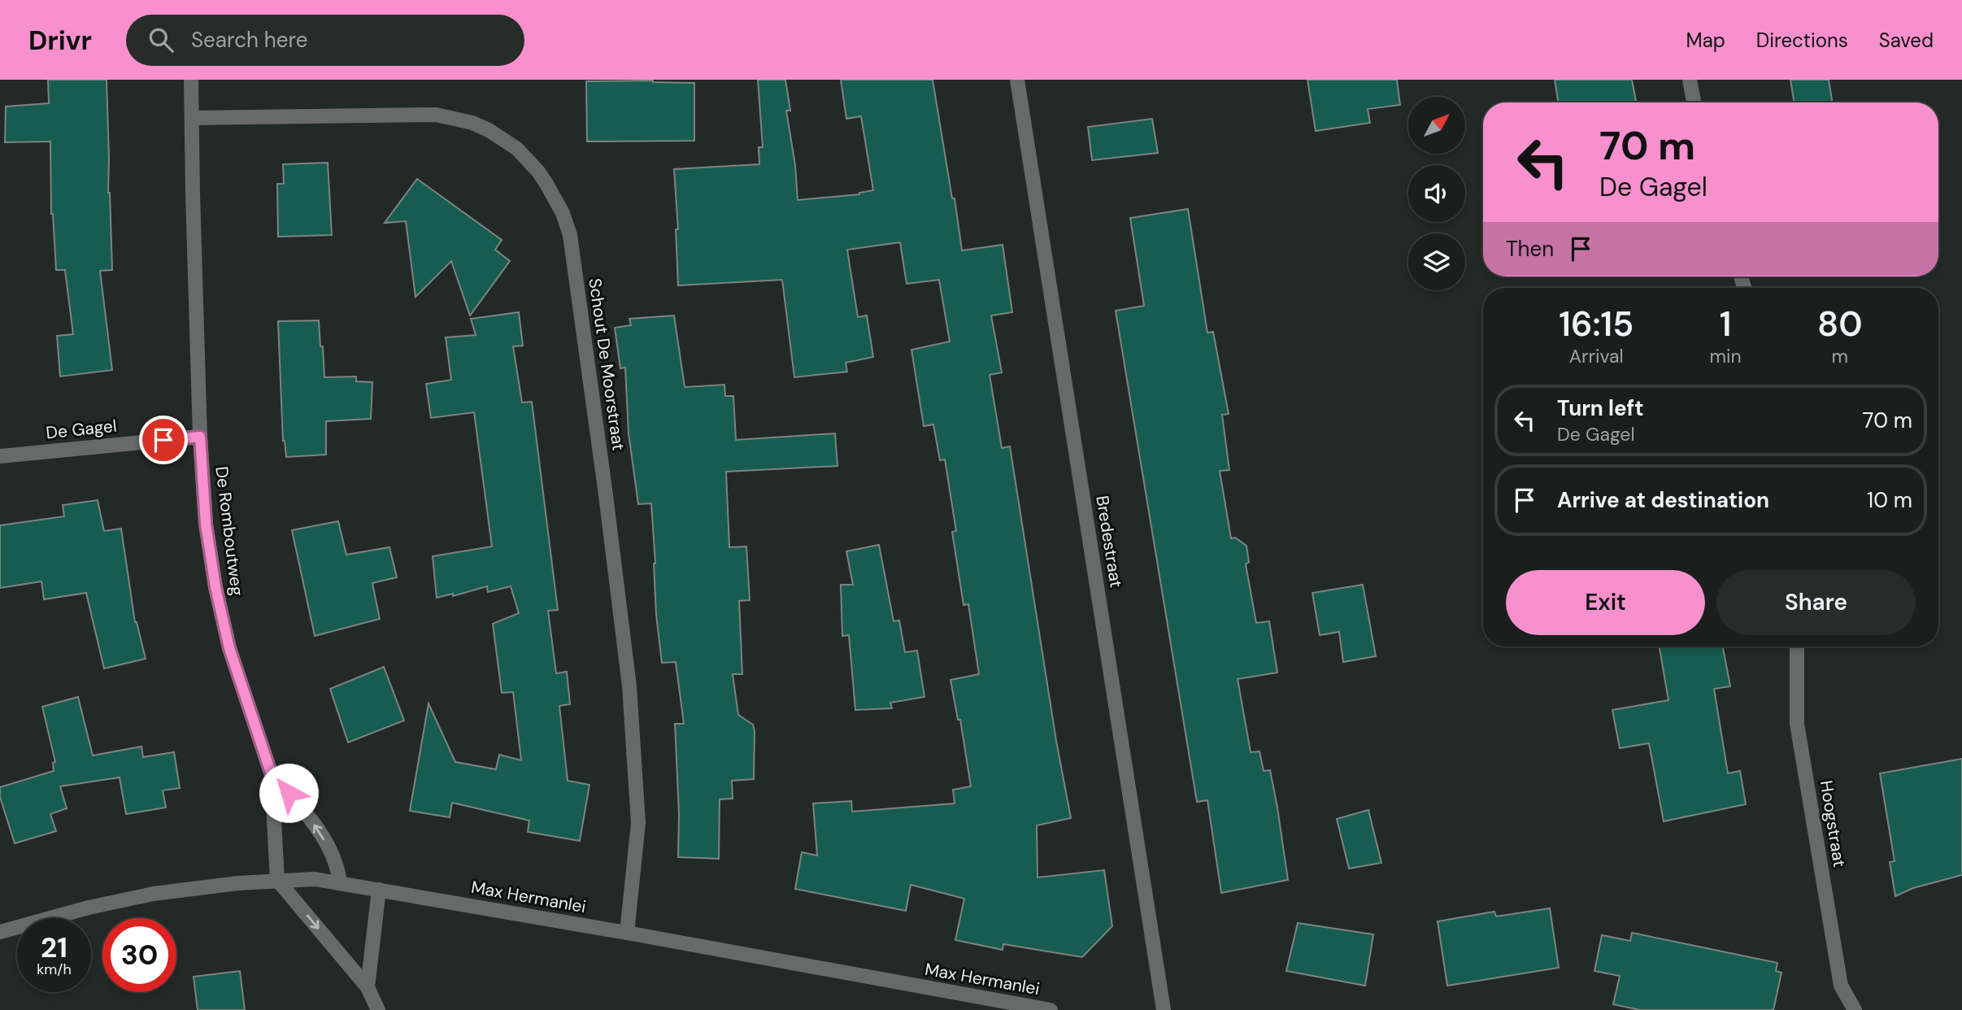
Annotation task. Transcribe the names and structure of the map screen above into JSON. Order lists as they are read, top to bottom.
{
  "streets": {
    "street": [
      "Schout De Moorstraat",
      "De Gagel",
      "De Romboutweg",
      "Bredestraat",
      "Hoogstraat",
      "Max Hermanlei"
    ]
  },
  "crossings": [
    ["Schout De Moorstraat", "De Romboutweg"],
    ["Schout De Moorstraat", "Max Hermanlei"],
    ["De Gagel", "De Romboutweg"],
    ["De Romboutweg", "Max Hermanlei"]
  ],
  "north": "top right",
  "page": {
    "header": "Drivr",
    "search": "Search here",
    "nav": ["Map", "Directions", "Saved"],
    "turn": ["70 m", "De Gagel"],
    "then": "Then",
    "eta": [
      "16:15",
      "Arrival",
      "1",
      "min",
      "80",
      "m"
    ],
    "list": [
      {
        "name": "Turn left",
        "note": "De Gagel",
        "value": "70 m"
      },
      {
        "name": "Arrive at destination",
        "value": "10 m"
      }
    ],
    "buttons": ["Exit", "Share"],
    "speed": "21 km/h",
    "limit": "30"
  }
}
